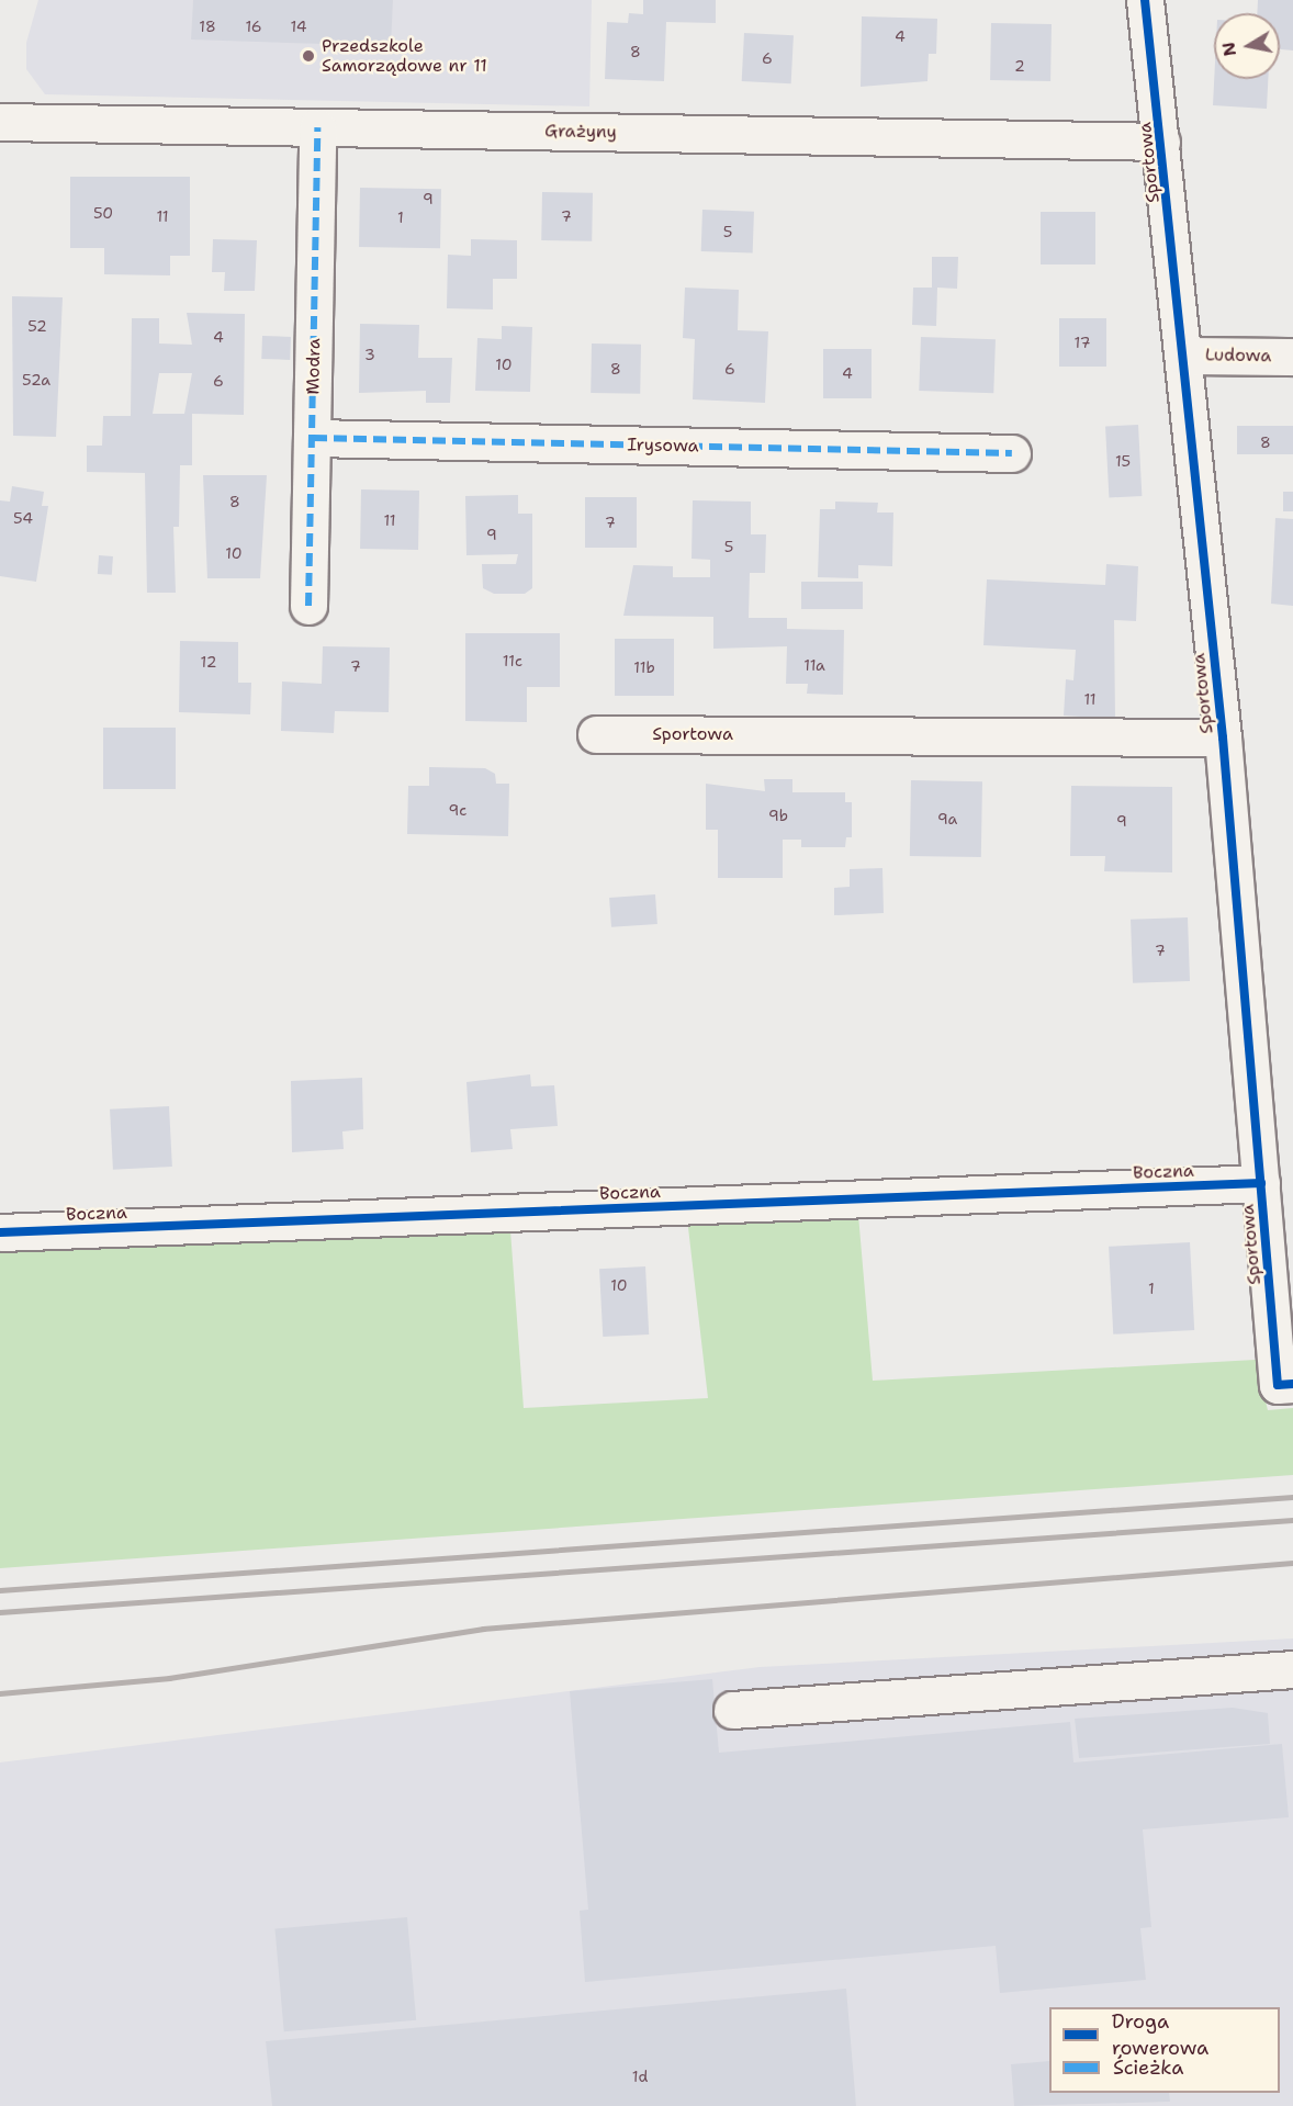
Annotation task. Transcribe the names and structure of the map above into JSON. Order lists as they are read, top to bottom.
{
  "streets": {
    "street": [
      "Grażyny",
      "Sportowa",
      "Ludowa",
      "Modra",
      "Irysowa",
      "Boczna"
    ]
  },
  "crossings": [
    ["Grażyny", "Sportowa"],
    ["Grażyny", "Modra"],
    ["Sportowa", "Ludowa"],
    ["Sportowa", "Boczna"],
    ["Modra", "Irysowa"]
  ],
  "places": ["Przedszkole Samorządowe nr 11"],
  "house_numbers": [
    "18",
    "16",
    "14",
    "4",
    "8",
    "6",
    "2",
    "9",
    "50",
    "11",
    "7",
    "1",
    "5",
    "52",
    "4",
    "17",
    "3",
    "10",
    "8",
    "6",
    "4",
    "52a",
    "6",
    "8",
    "15",
    "8",
    "54",
    "11",
    "7",
    "9",
    "5",
    "10",
    "11c",
    "12",
    "11a",
    "7",
    "11b",
    "11",
    "9c",
    "9b",
    "9a",
    "9",
    "7",
    "10",
    "1",
    "1d"
  ],
  "legend": ["Droga rowerowa", "Ścieżka"],
  "north": "left"
}
